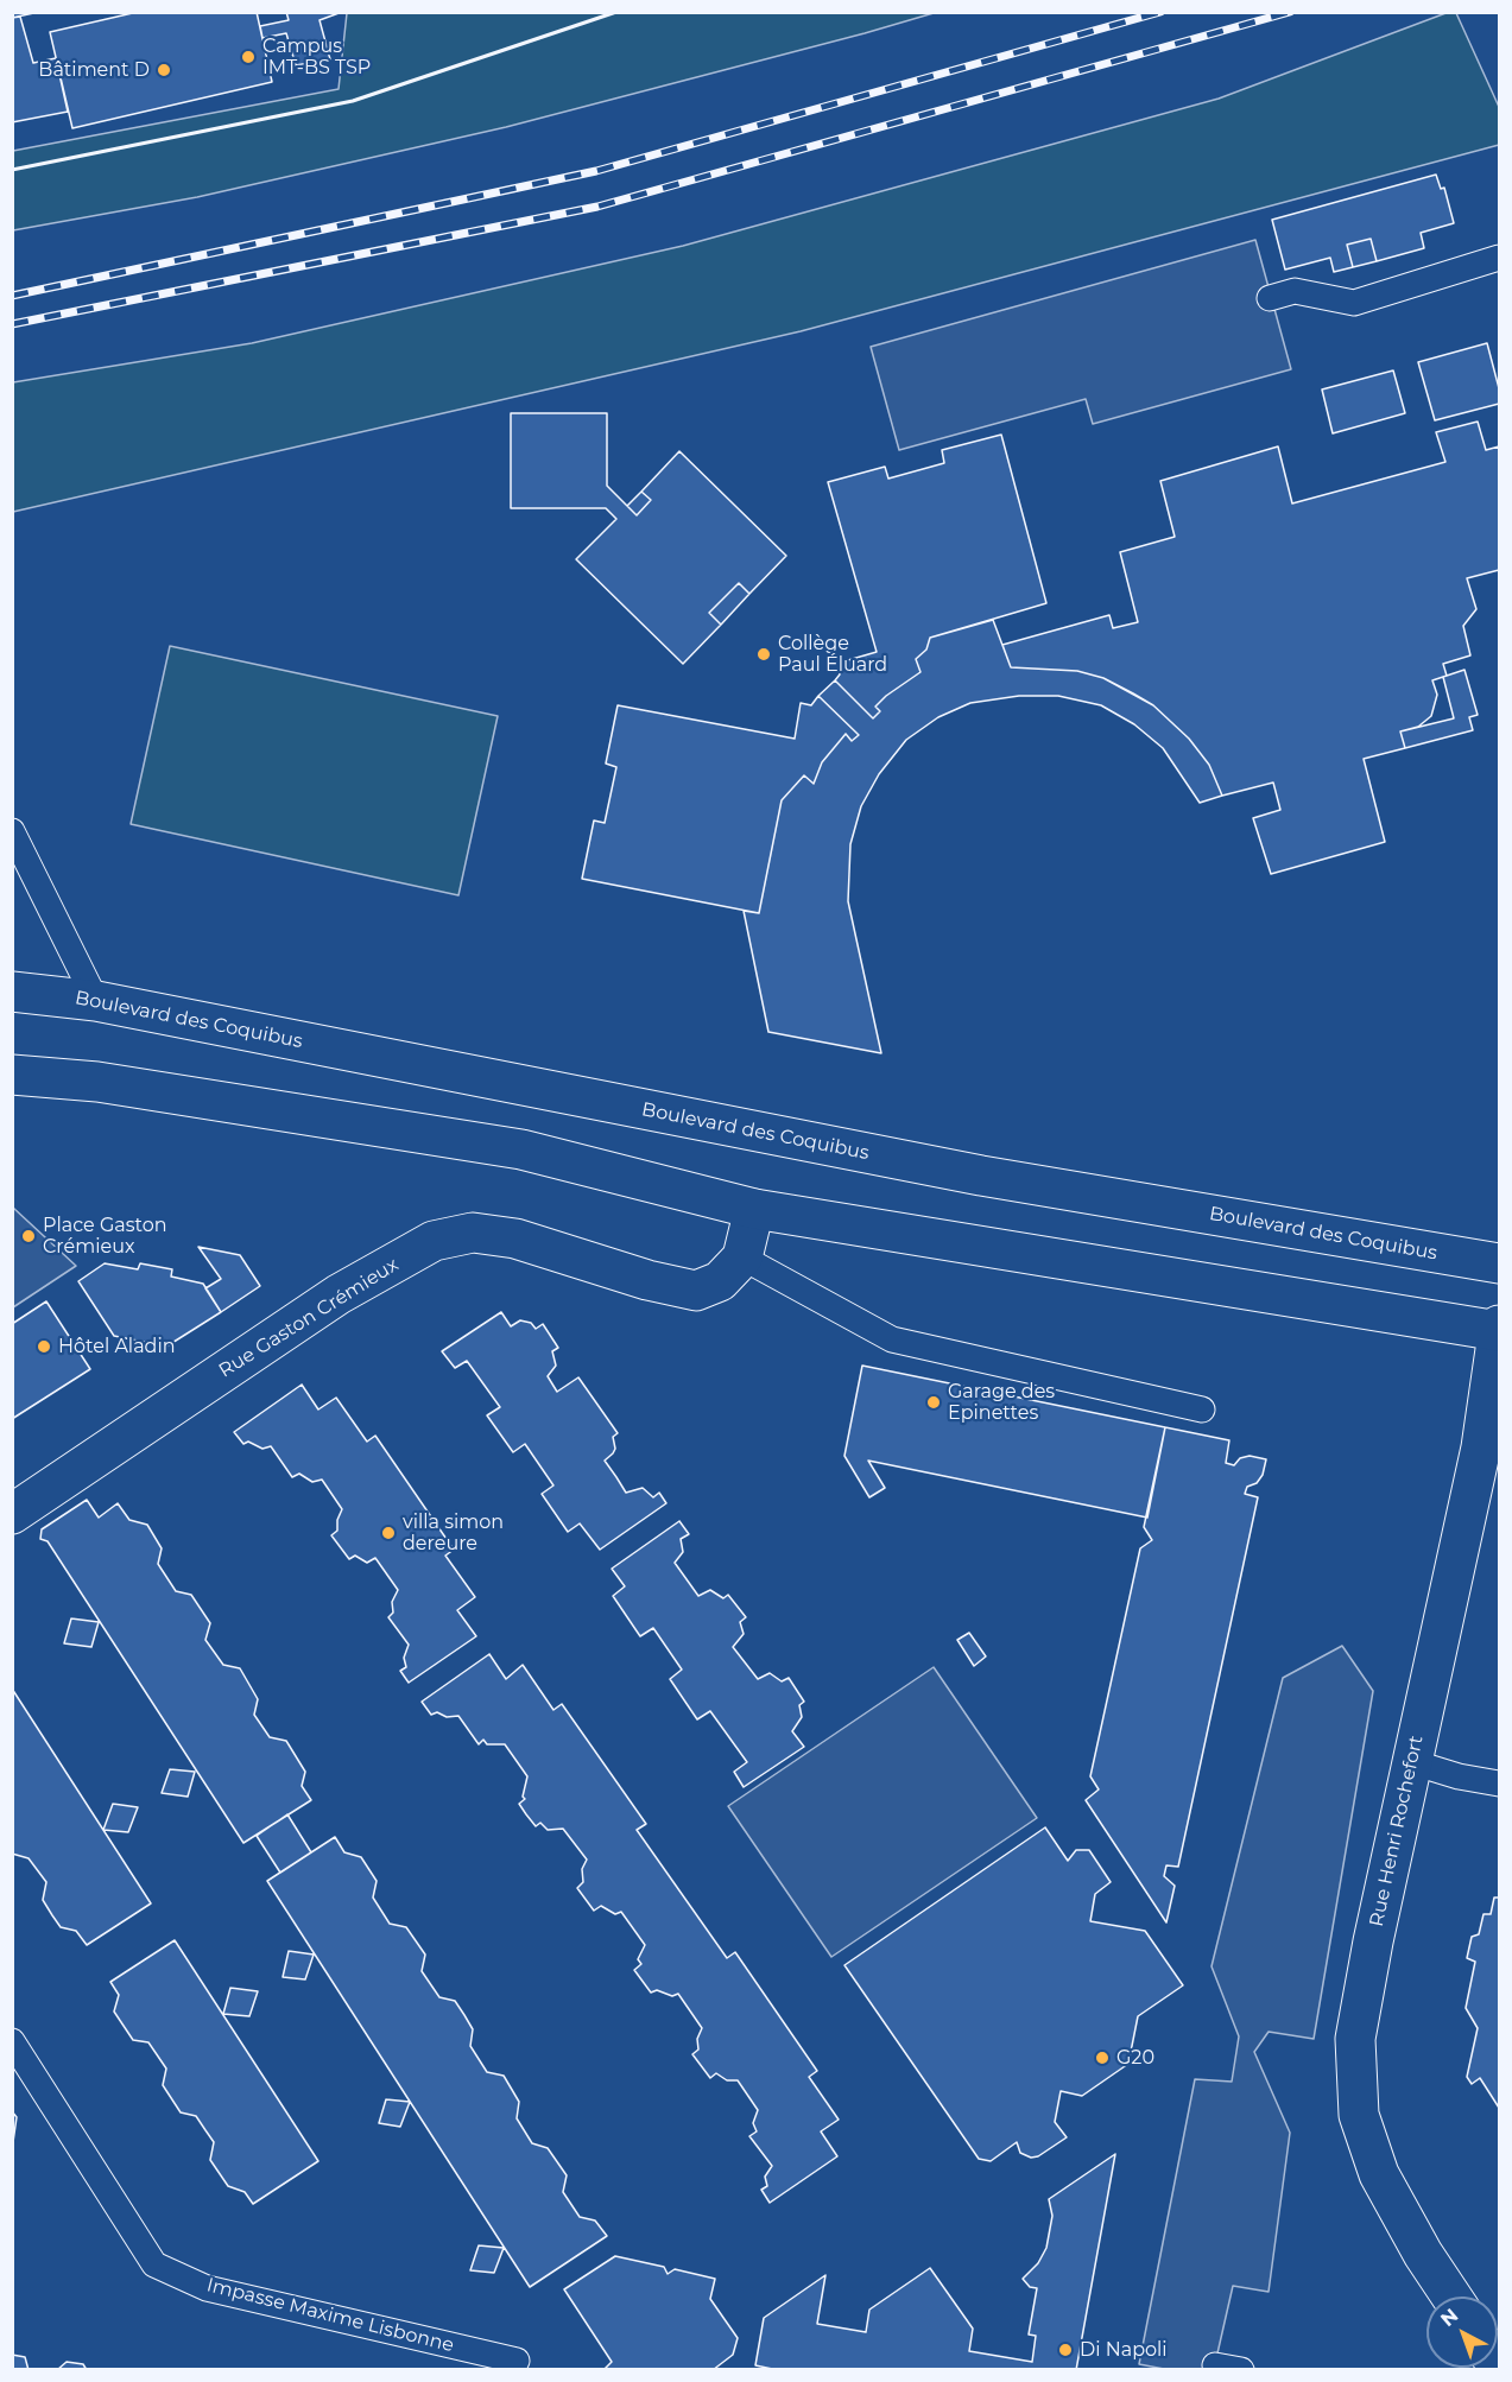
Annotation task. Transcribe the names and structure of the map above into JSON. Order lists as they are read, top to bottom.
{
  "streets": {
    "main road": ["Boulevard des Coquibus", "Rue Gaston Crémieux", "Rue Henri Rochefort"],
    "lane": ["Impasse Maxime Lisbonne"]
  },
  "places": [
    "Campus IMT-BS TSP",
    "Bâtiment D",
    "Collège Paul Éluard",
    "Place Gaston Crémieux",
    "Hôtel Aladin",
    "Garage des Epinettes",
    "villa simon dereure",
    "G20",
    "Di Napoli"
  ],
  "north": "top left"
}
